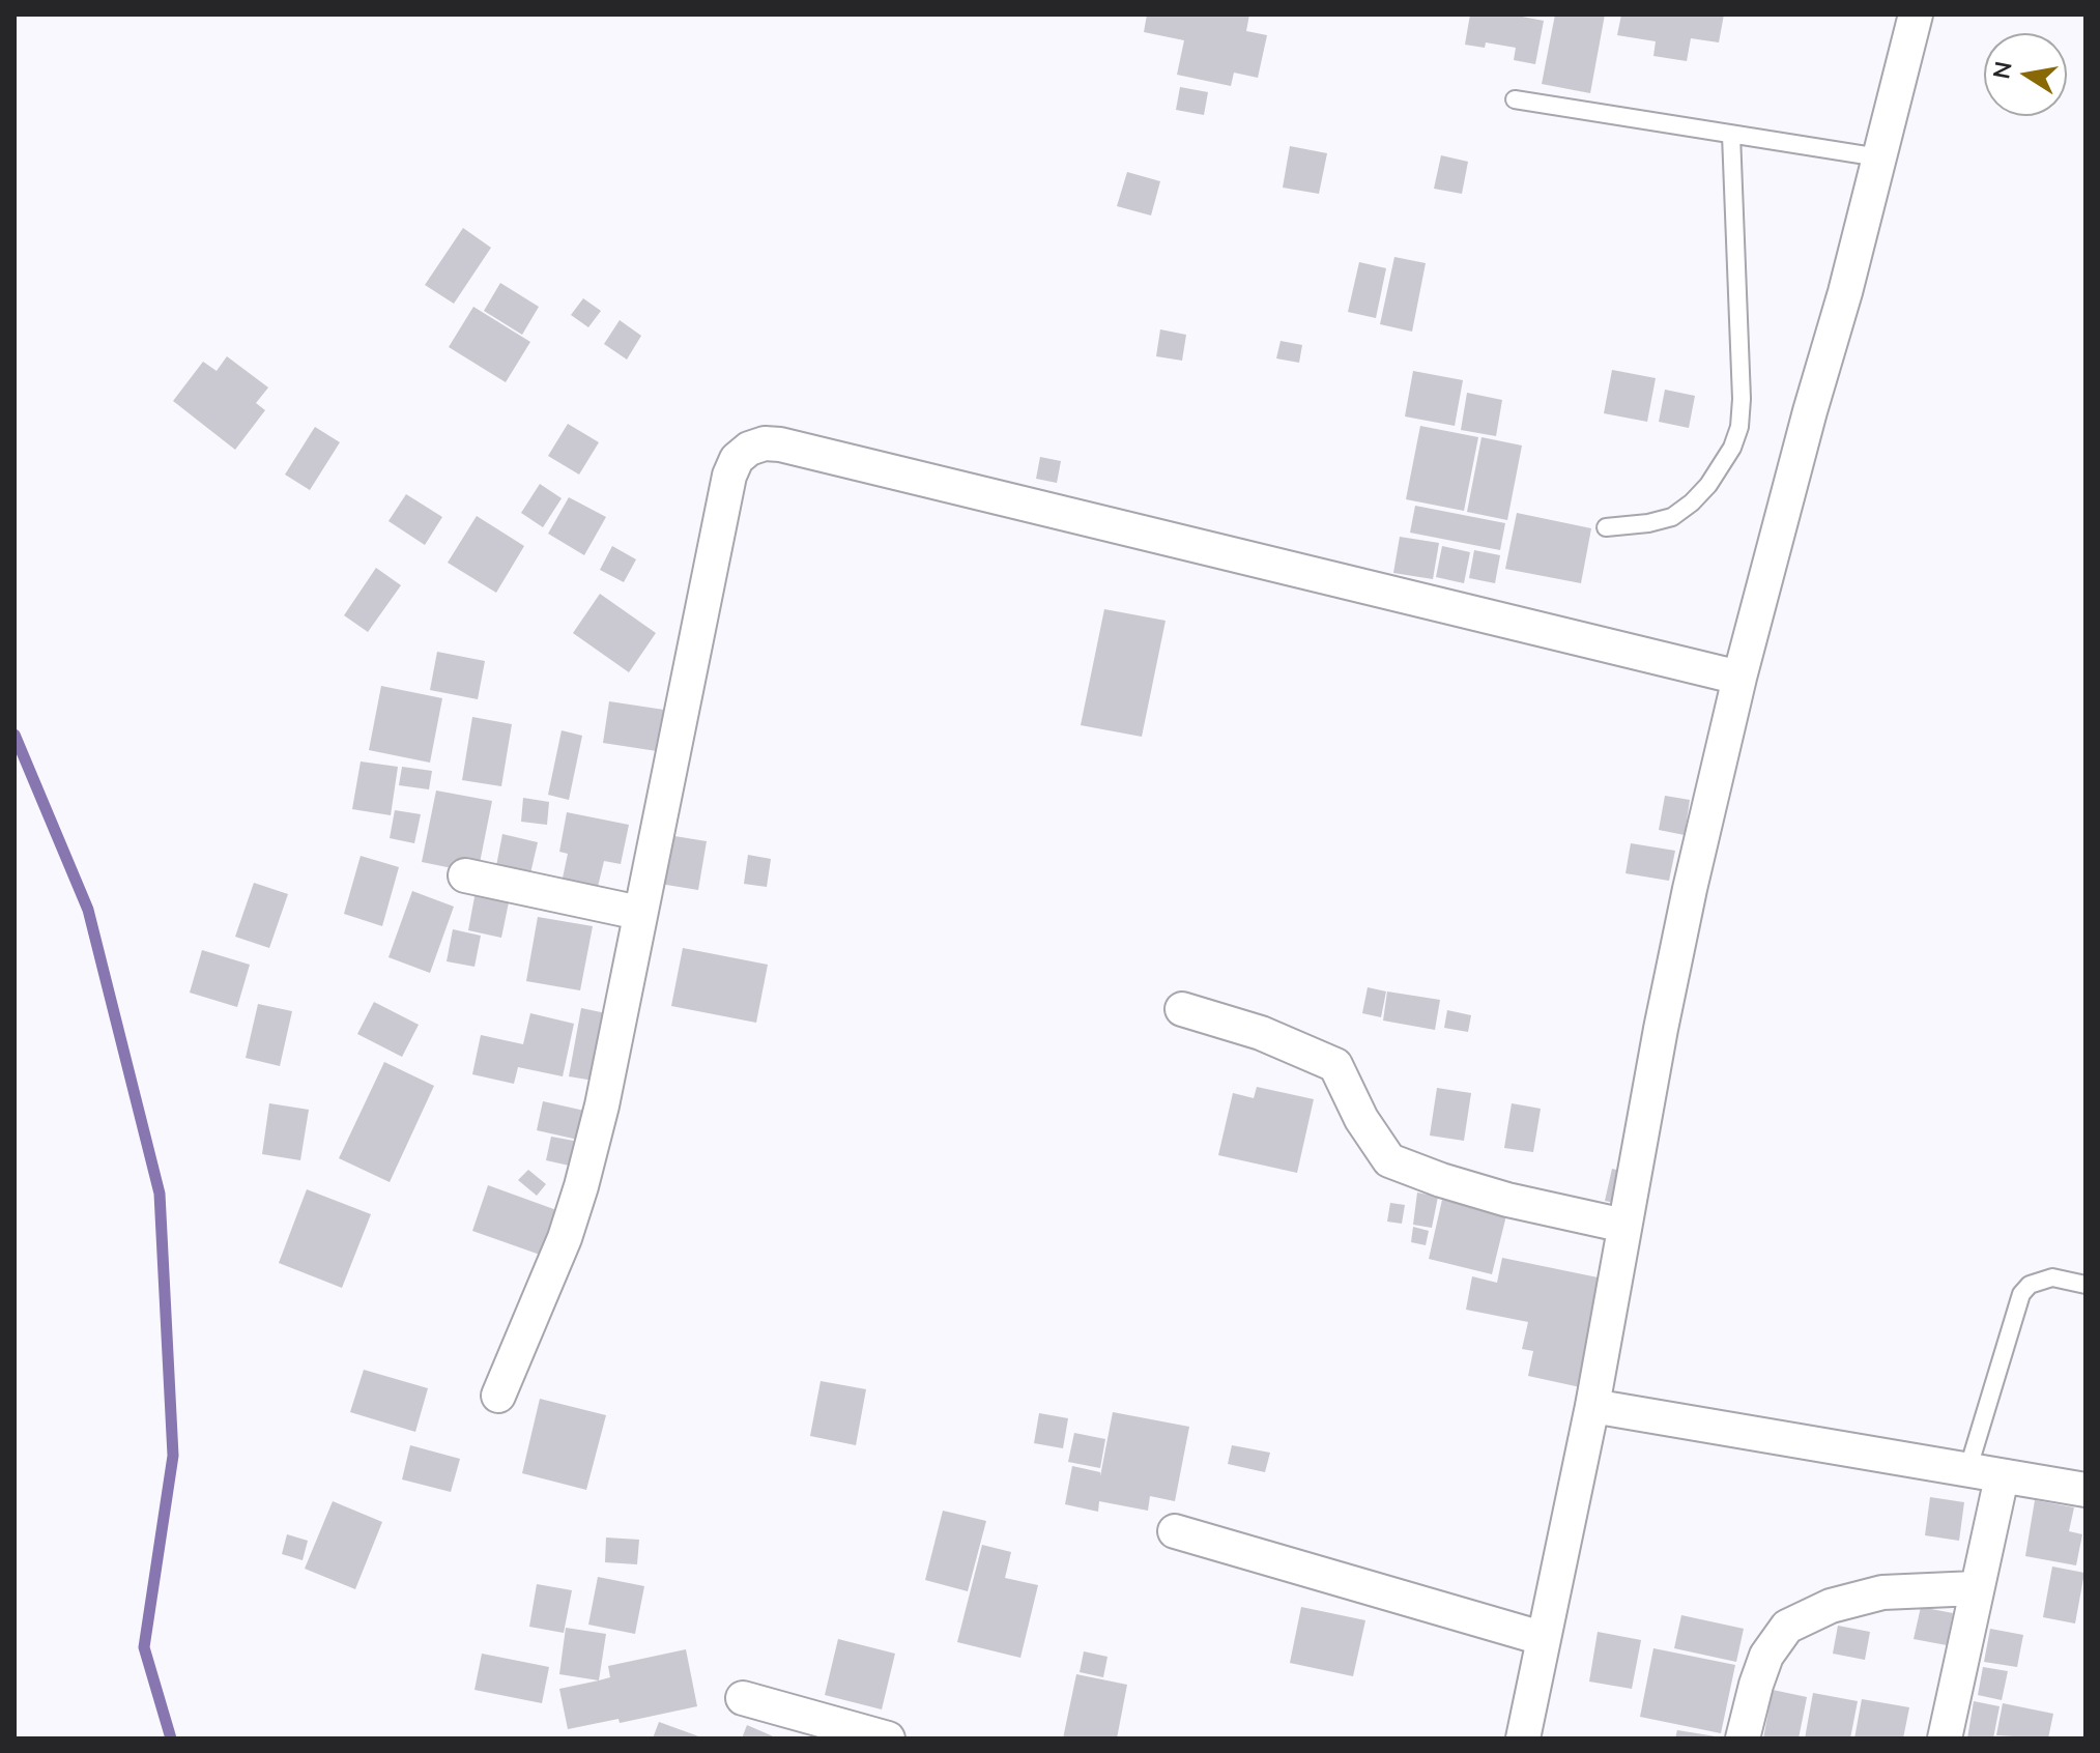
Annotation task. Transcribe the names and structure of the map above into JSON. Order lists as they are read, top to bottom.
{
  "north": "left"
}
